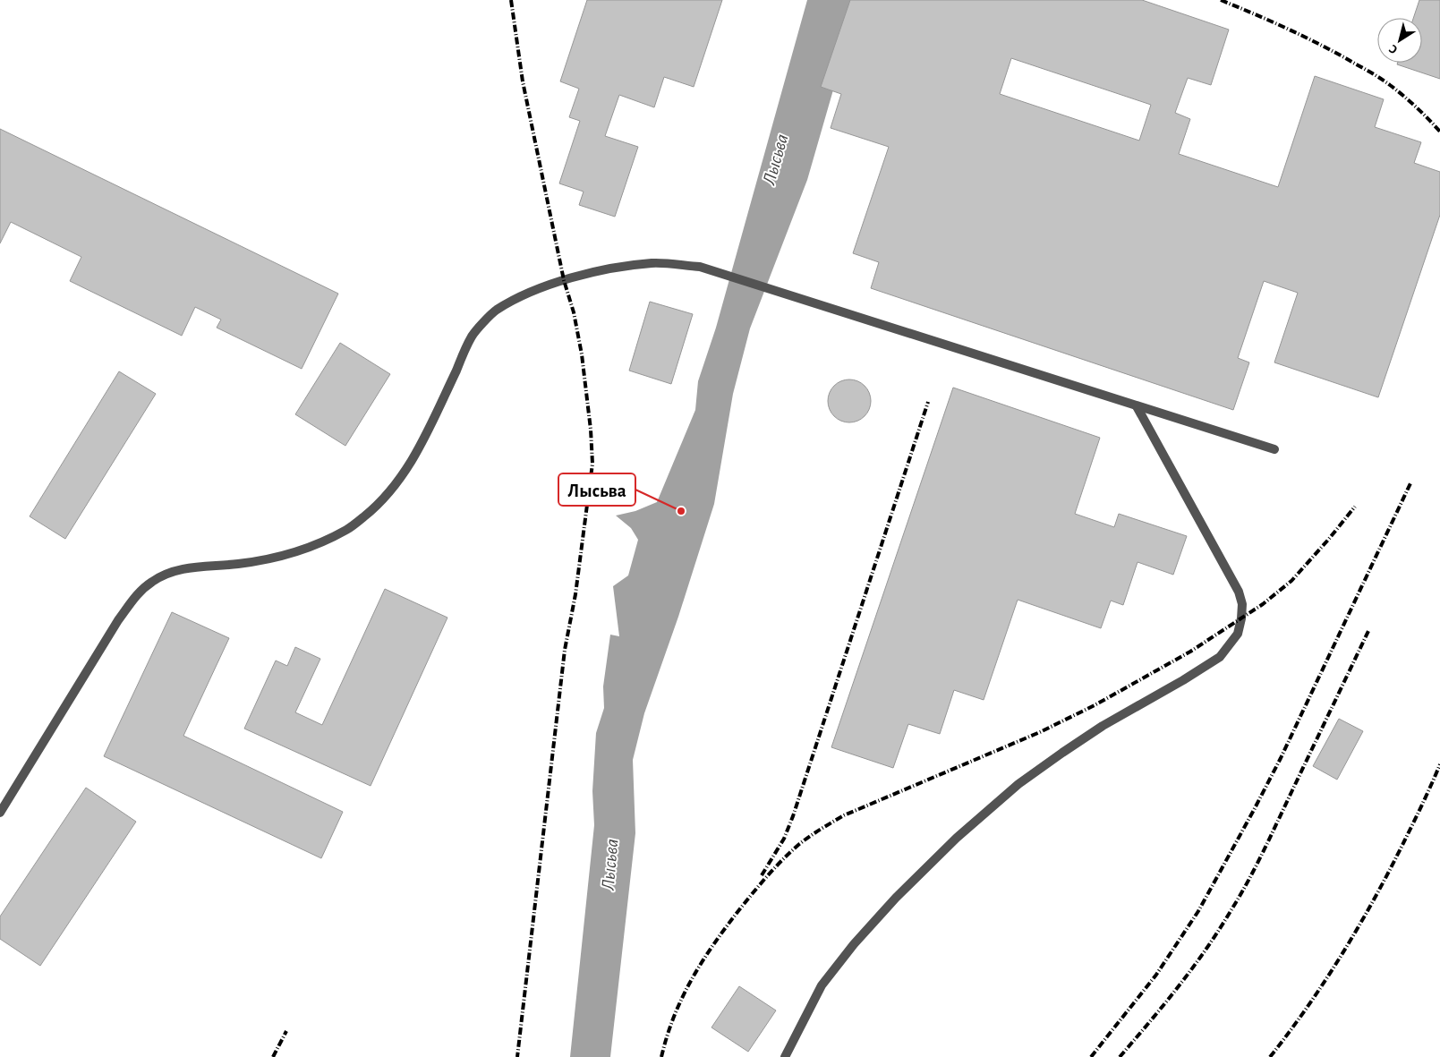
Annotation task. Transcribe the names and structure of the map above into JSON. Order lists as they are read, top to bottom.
{
  "water": ["Лысьва"],
  "places": ["Лысьва"],
  "north": "bottom left"
}
